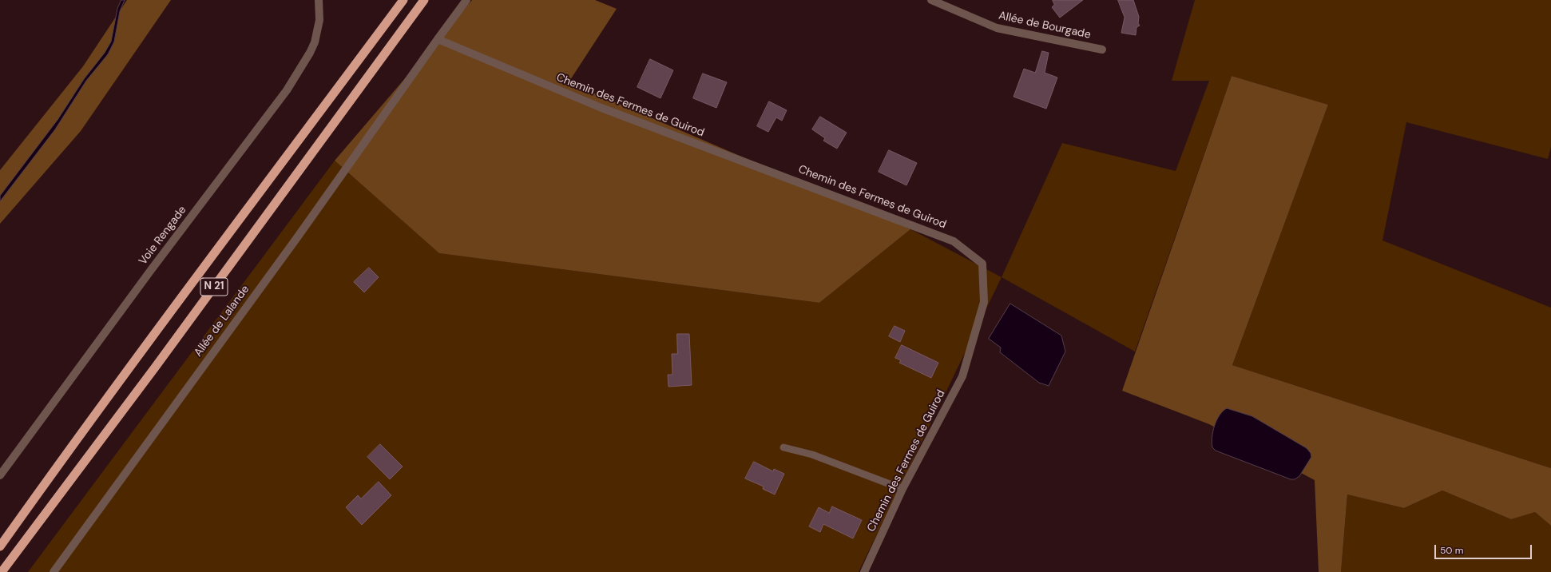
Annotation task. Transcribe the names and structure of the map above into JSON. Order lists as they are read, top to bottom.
{
  "streets": {
    "highway": ["N 21"],
    "street": [
      "Allée de Bourgade",
      "Chemin des Fermes de Guirod",
      "Voie Rengade",
      "Allée de Lalande"
    ]
  },
  "crossings": [
    ["Chemin des Fermes de Guirod", "Allée de Lalande"]
  ],
  "scale_bar": "50 m"
}
